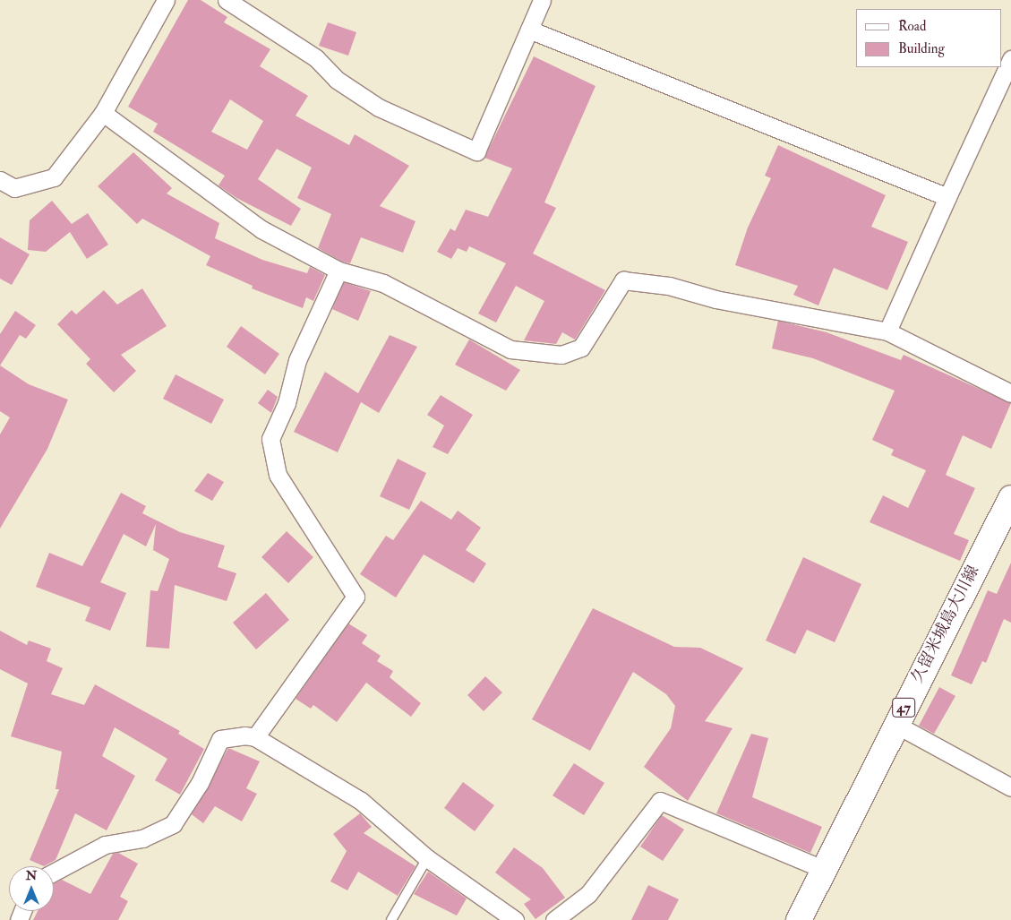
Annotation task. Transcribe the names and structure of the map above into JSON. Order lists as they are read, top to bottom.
{
  "streets": {
    "main road": ["久留米城島大川線", "47"]
  },
  "legend": ["Road", "Building"],
  "north": "top"
}
